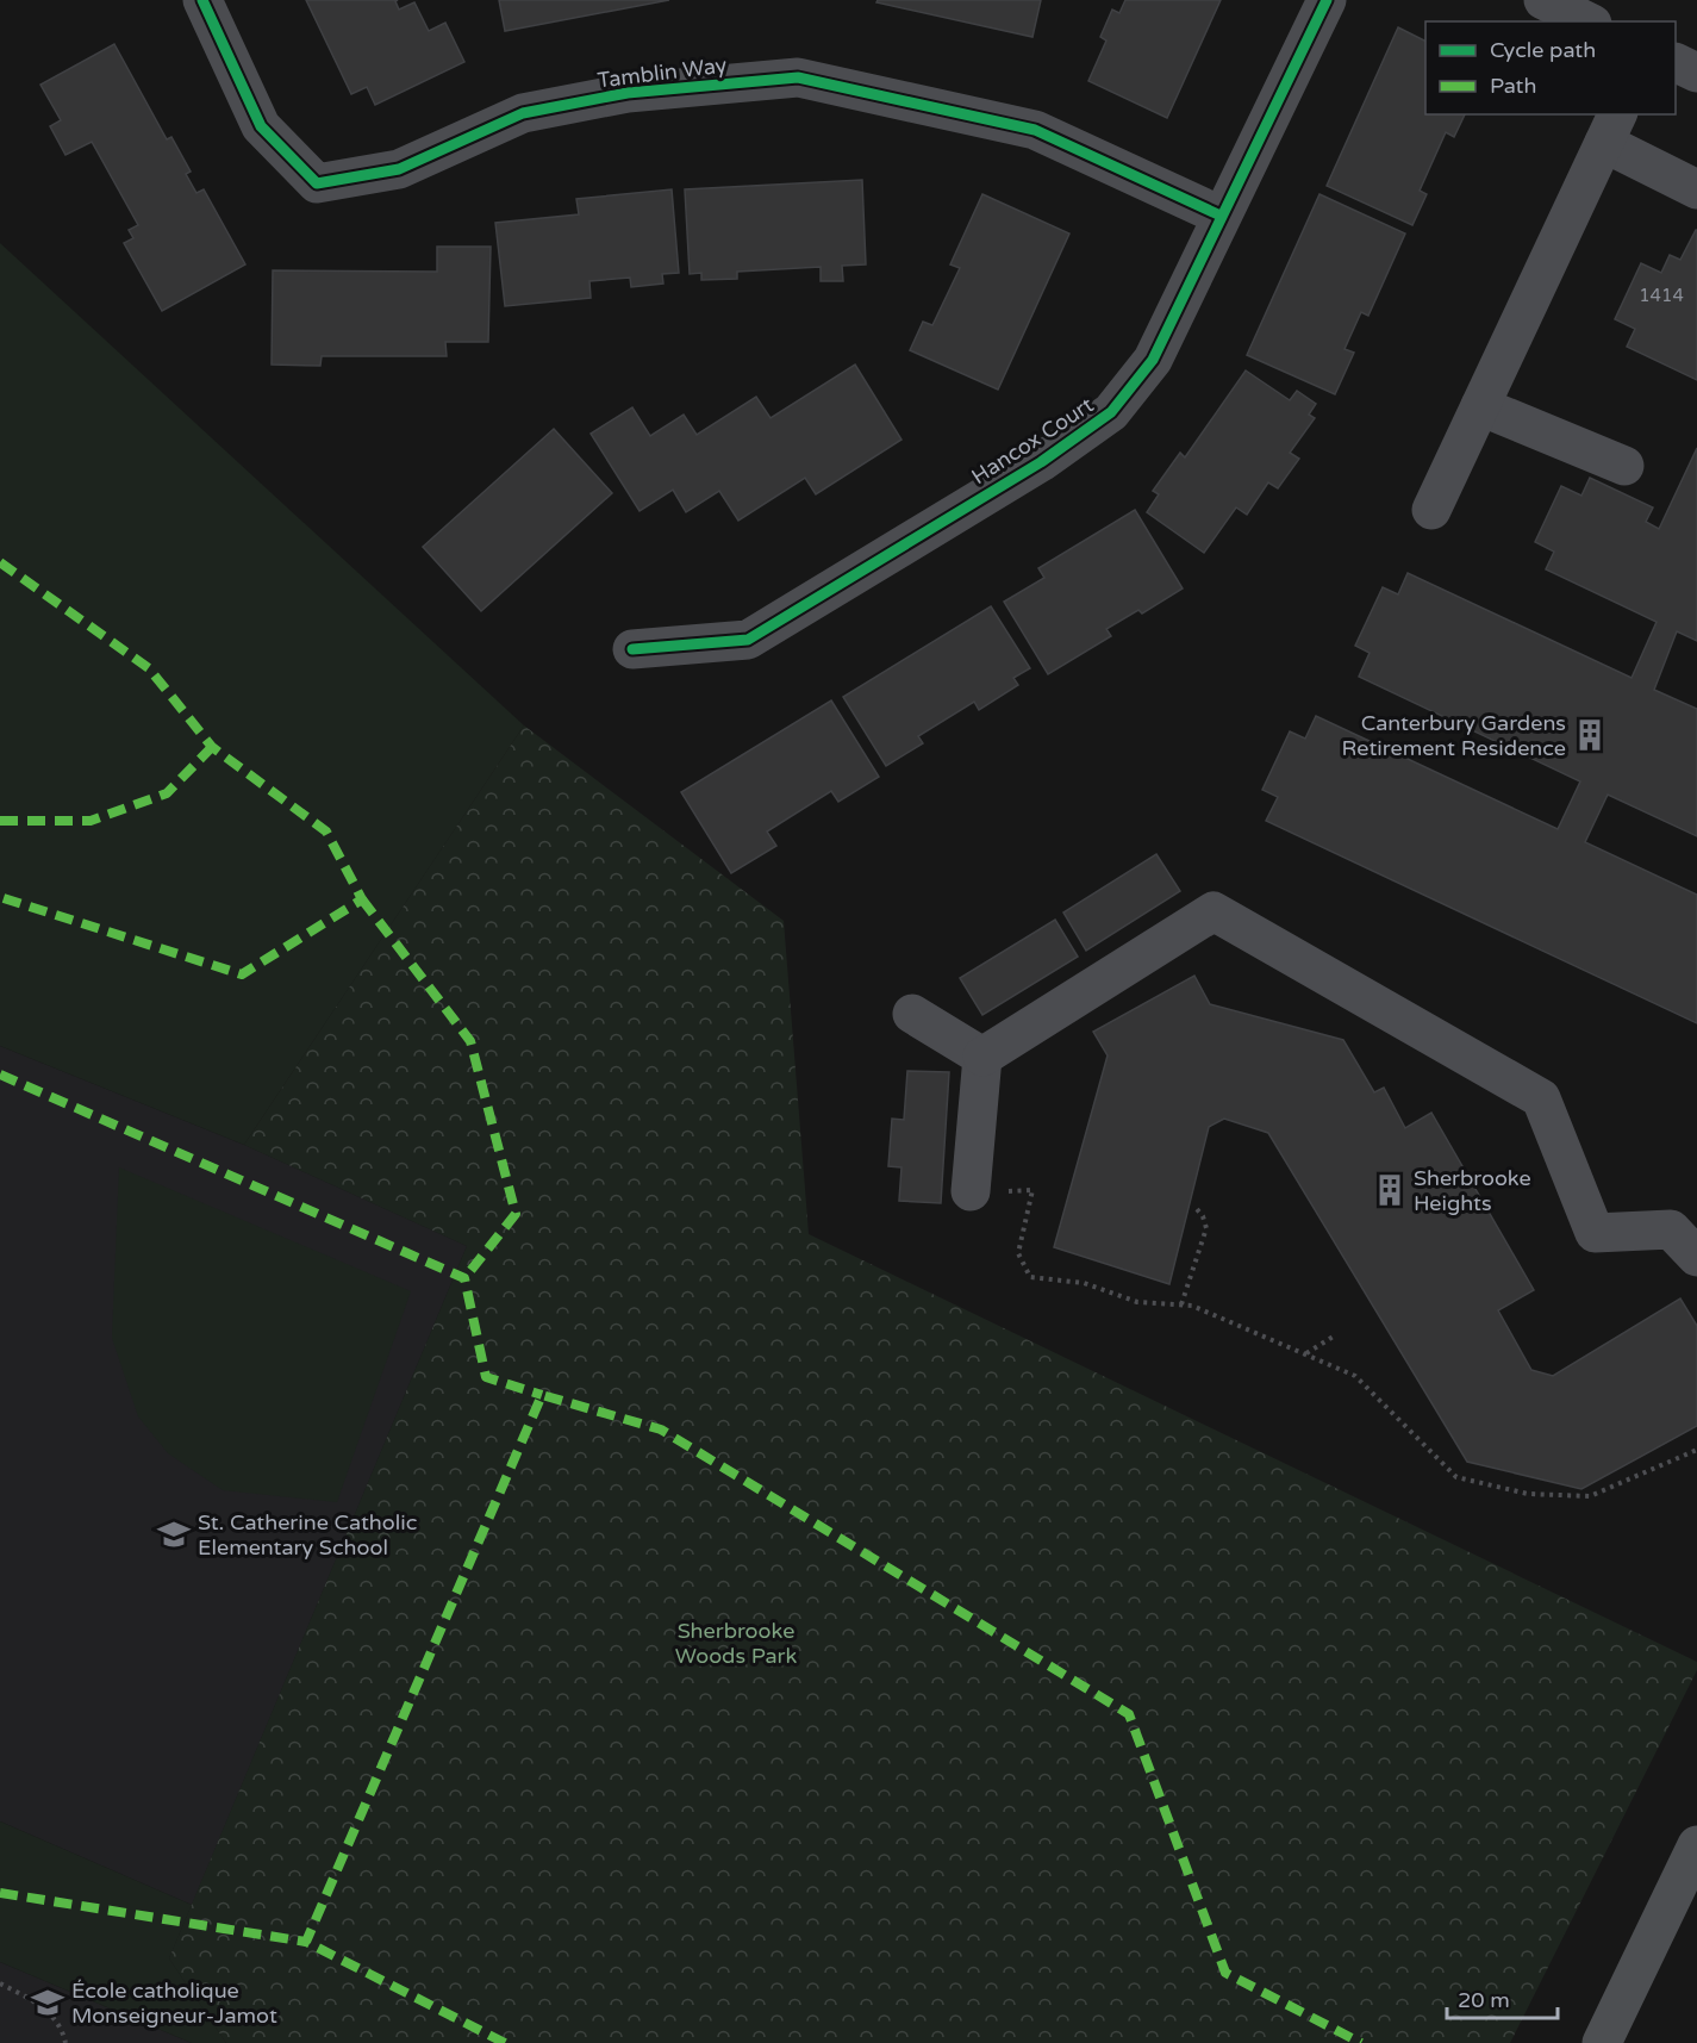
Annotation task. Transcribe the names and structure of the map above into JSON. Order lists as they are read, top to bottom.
{
  "streets": {
    "street": ["Tamblin Way", "Hancox Court"]
  },
  "crossings": [
    ["Tamblin Way", "Hancox Court"]
  ],
  "parks": ["Sherbrooke Woods Park"],
  "places": {
    "building": ["Canterbury Gardens Retirement Residence", "Sherbrooke Heights"],
    "school or university": ["St. Catherine Catholic Elementary School", "École catholique Monseigneur-Jamot"]
  },
  "house_numbers": ["1414"],
  "legend": ["Cycle path", "Path"],
  "scale_bar": "20 m"
}
